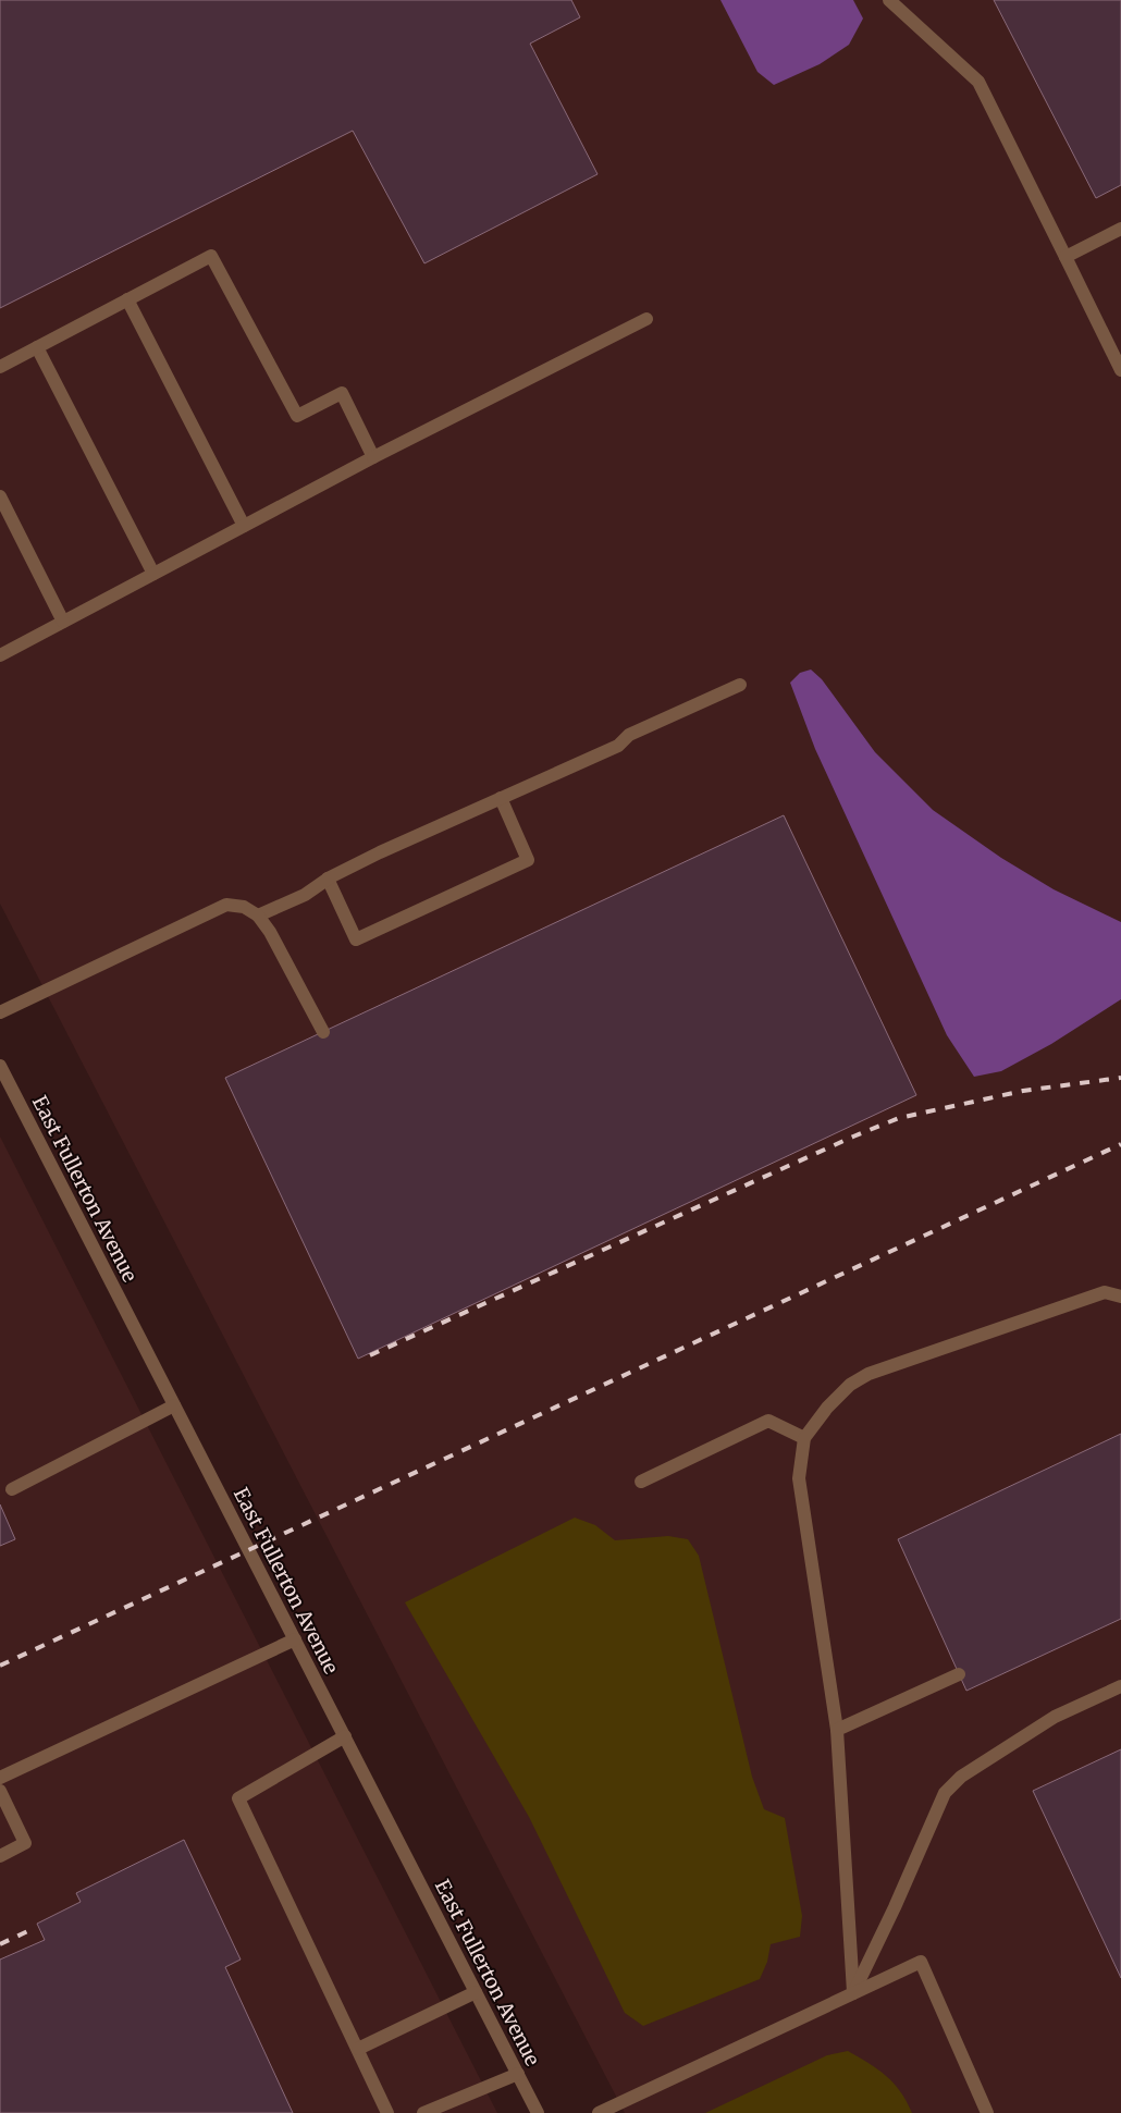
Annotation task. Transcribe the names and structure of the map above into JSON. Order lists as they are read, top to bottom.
{
  "streets": {
    "street": ["East Fullerton Avenue"]
  }
}
